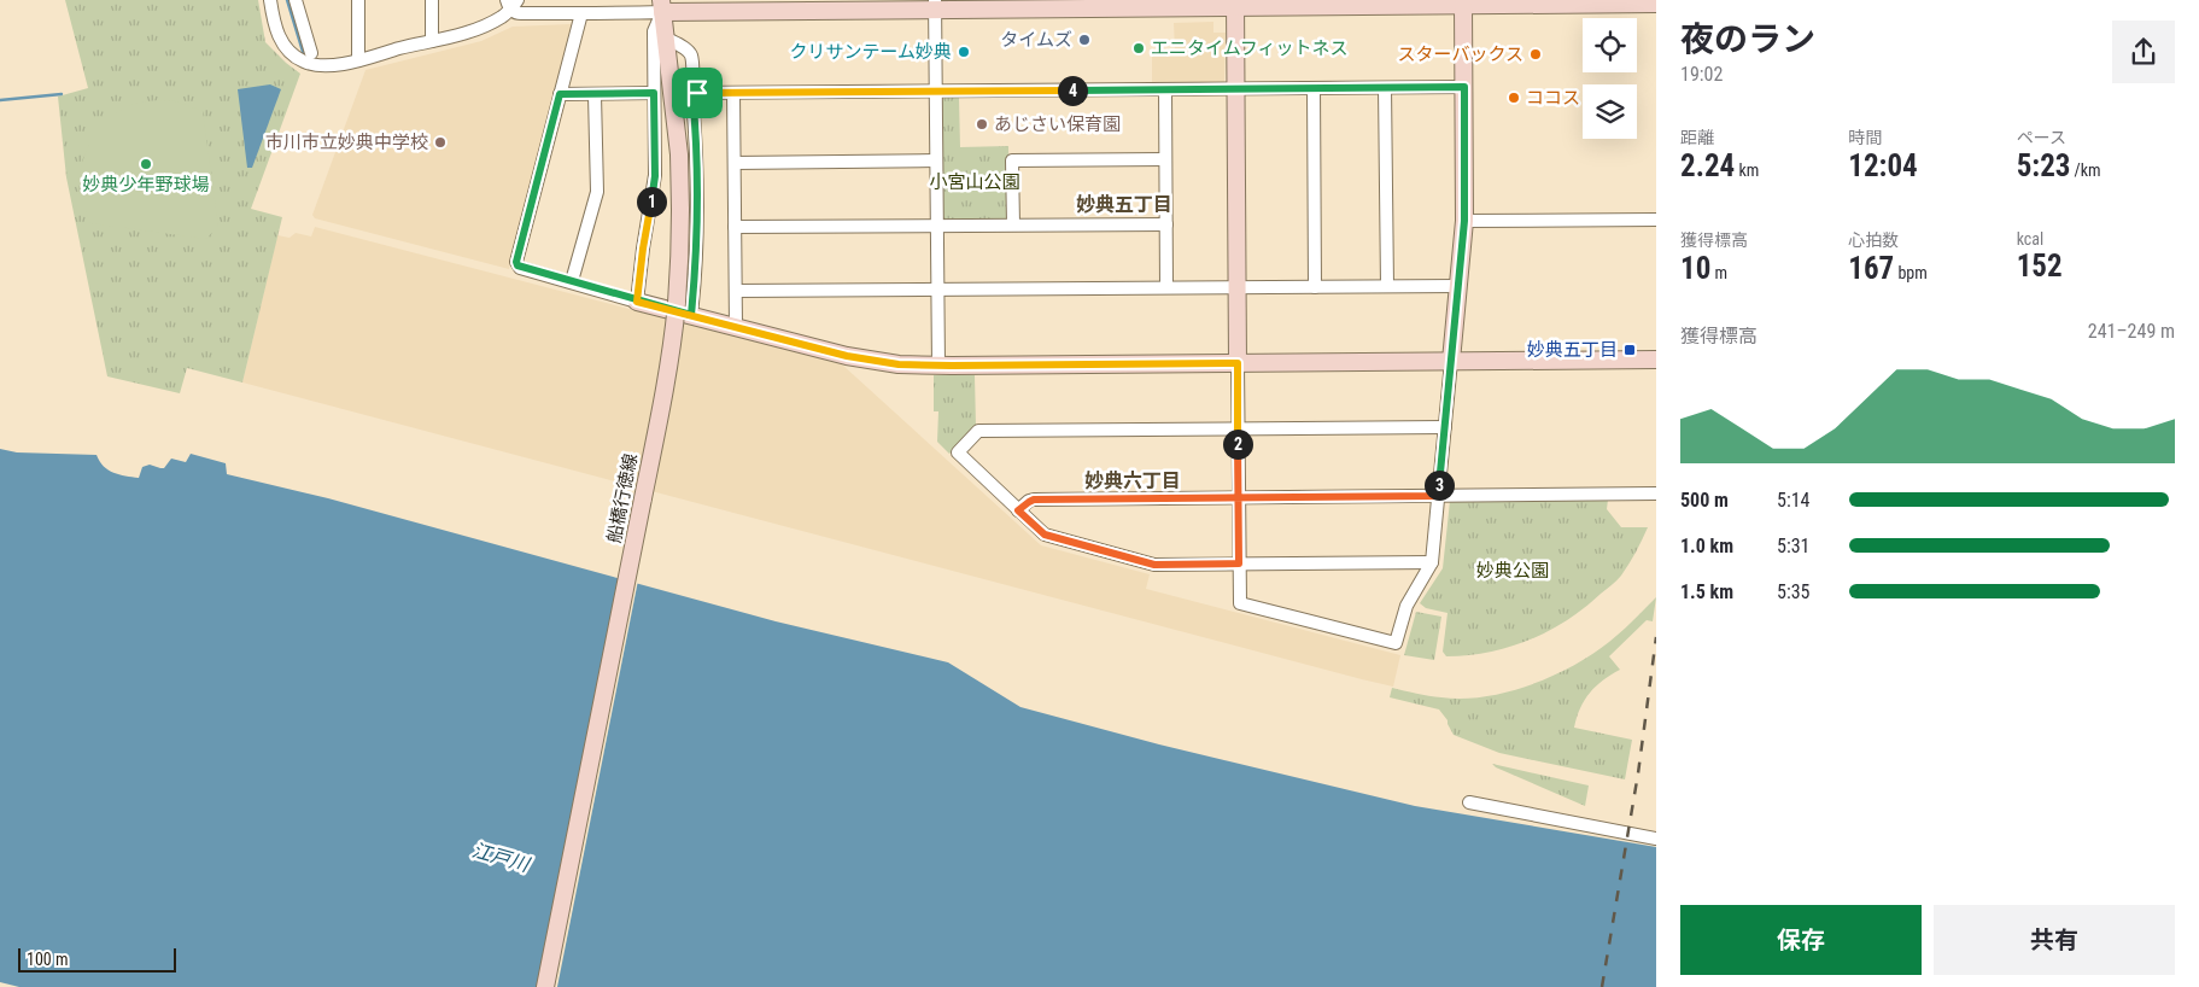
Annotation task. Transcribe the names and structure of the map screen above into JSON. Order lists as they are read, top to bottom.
{
  "streets": {
    "street": ["船橋行徳線"]
  },
  "districts": ["妙典五丁目", "妙典六丁目"],
  "water": ["江戸川"],
  "parks": ["小宮山公園", "妙典公園"],
  "places": {
    "other": [
      "タイムズ",
      "エニタイムフィットネス",
      "クリサンテーム妙典",
      "スターバックス",
      "ココス",
      "あじさい保育園",
      "市川市立妙典中学校",
      "妙典少年野球場"
    ],
    "transit": ["妙典五丁目"]
  },
  "scale_bar": "100 m",
  "page": {
    "heading": ["夜のラン", "19:02"],
    "pins": [
      "4",
      "1",
      "2",
      "3"
    ],
    "stats": [
      ["距離", "2.24 km"],
      ["時間", "12:04"],
      ["ペース", "5:23 /km"],
      ["獲得標高", "10 m"],
      ["心拍数", "167 bpm"],
      ["kcal", "152"]
    ],
    "chart": ["獲得標高", "241–249 m"],
    "list": [
      {
        "name": "500 m",
        "note": "5:14"
      },
      {
        "name": "1.0 km",
        "note": "5:31"
      },
      {
        "name": "1.5 km",
        "note": "5:35"
      }
    ],
    "buttons": ["保存", "共有"],
    "scale": "100 m"
  }
}
